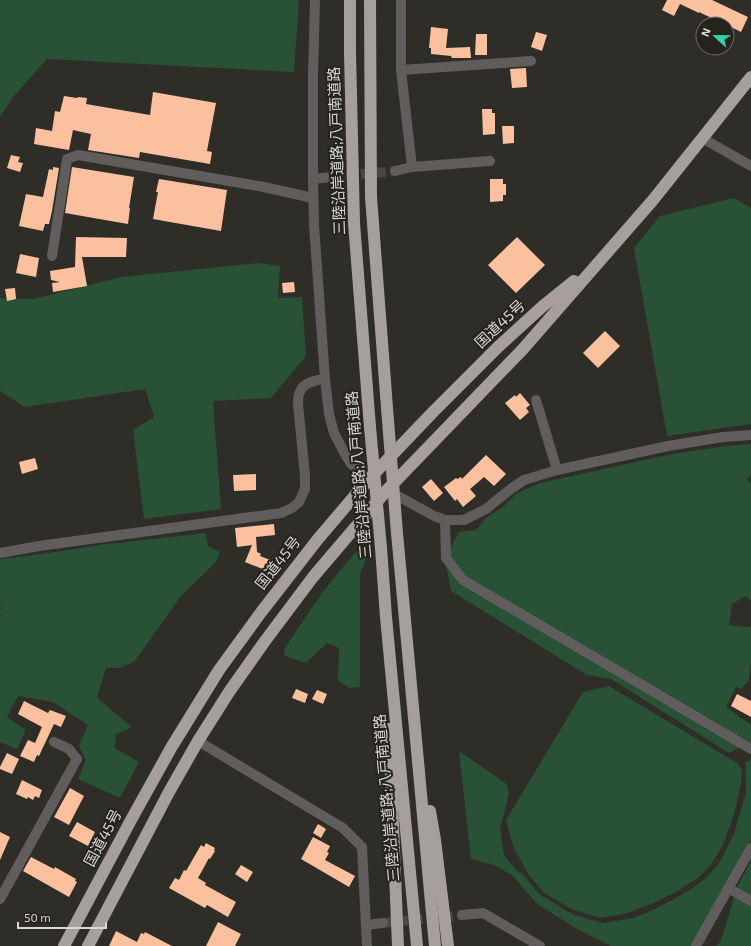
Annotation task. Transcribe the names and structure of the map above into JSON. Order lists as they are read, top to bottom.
{
  "streets": {
    "highway": ["三陸沿岸道路;八戸南道路", "国道45号"]
  },
  "scale_bar": "50 m",
  "north": "left"
}
